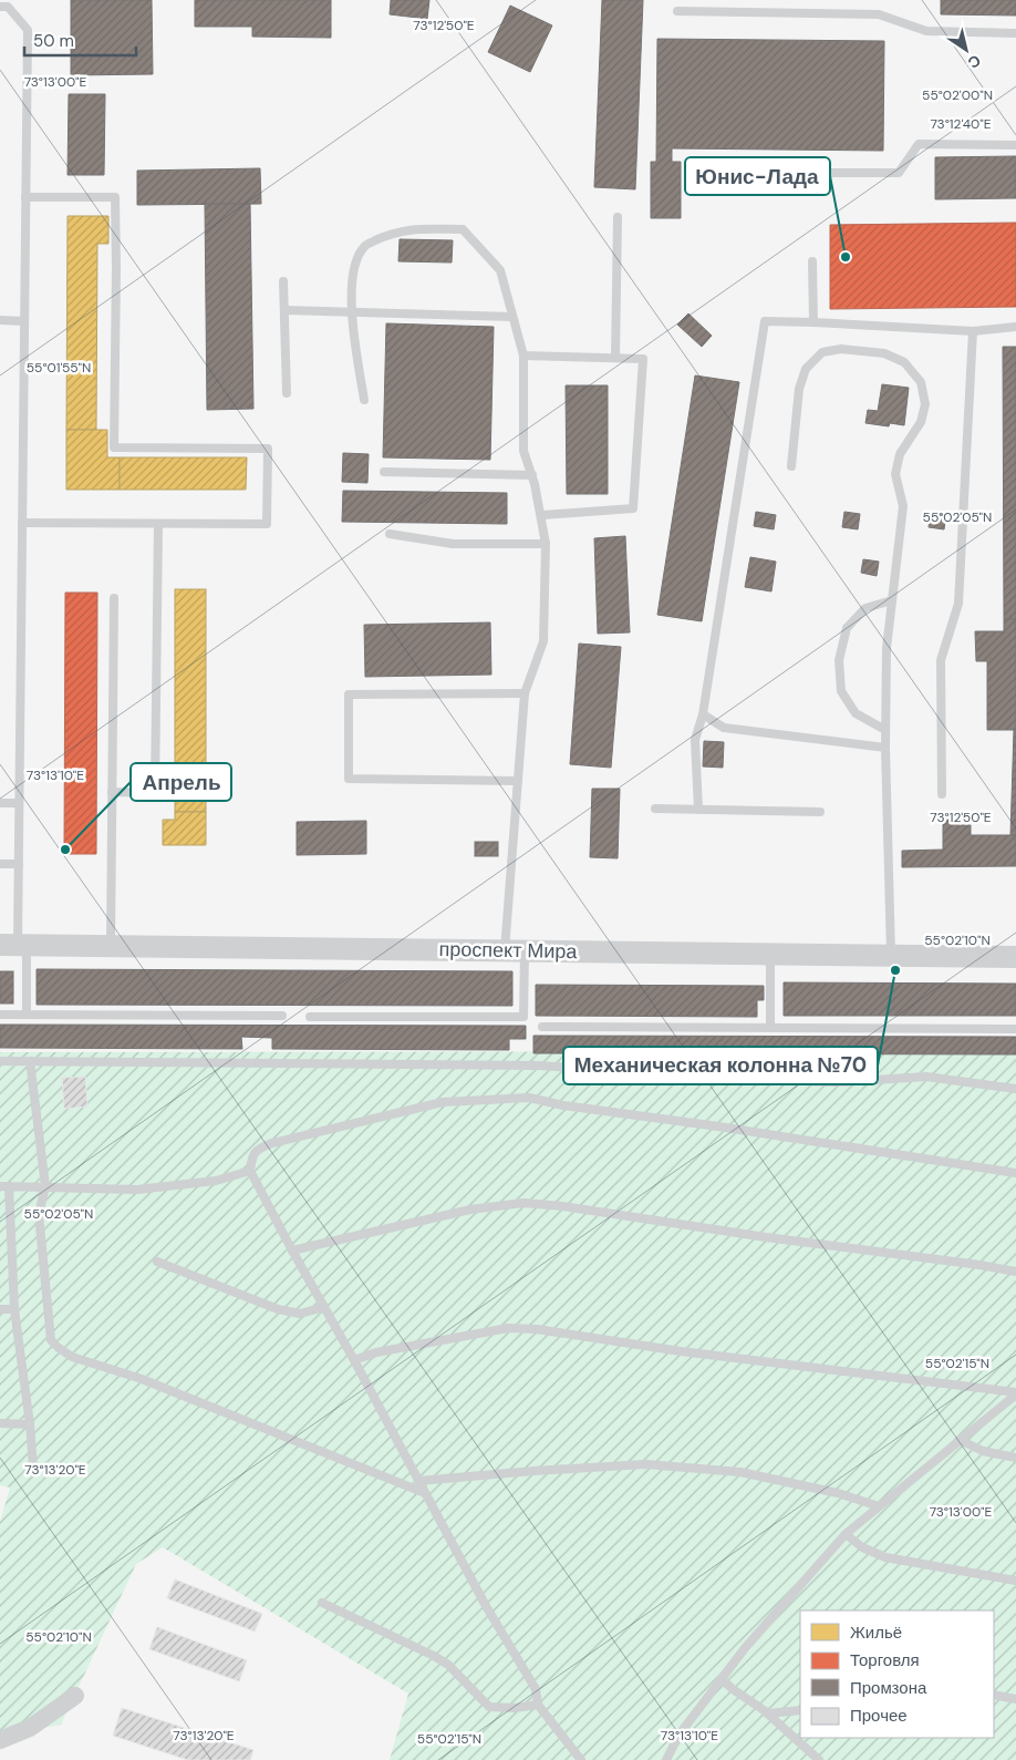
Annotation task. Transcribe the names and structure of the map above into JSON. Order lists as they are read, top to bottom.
{
  "streets": {
    "street": ["проспект Мира"]
  },
  "places": ["Юнис-Лада", "Апрель", "Механическая колонна №70"],
  "legend": [
    "Жильё",
    "Торговля",
    "Промзона",
    "Прочее"
  ],
  "scale_bar": "50 m",
  "north": "bottom right",
  "coordinates": [
    "73°12'50\"E",
    "73°13'00\"E",
    "55°02'00\"N",
    "73°12'40\"E",
    "55°01'55\"N",
    "55°02'05\"N",
    "73°13'10\"E",
    "55°02'10\"N",
    "55°02'15\"N",
    "73°13'20\"E"
  ]
}
